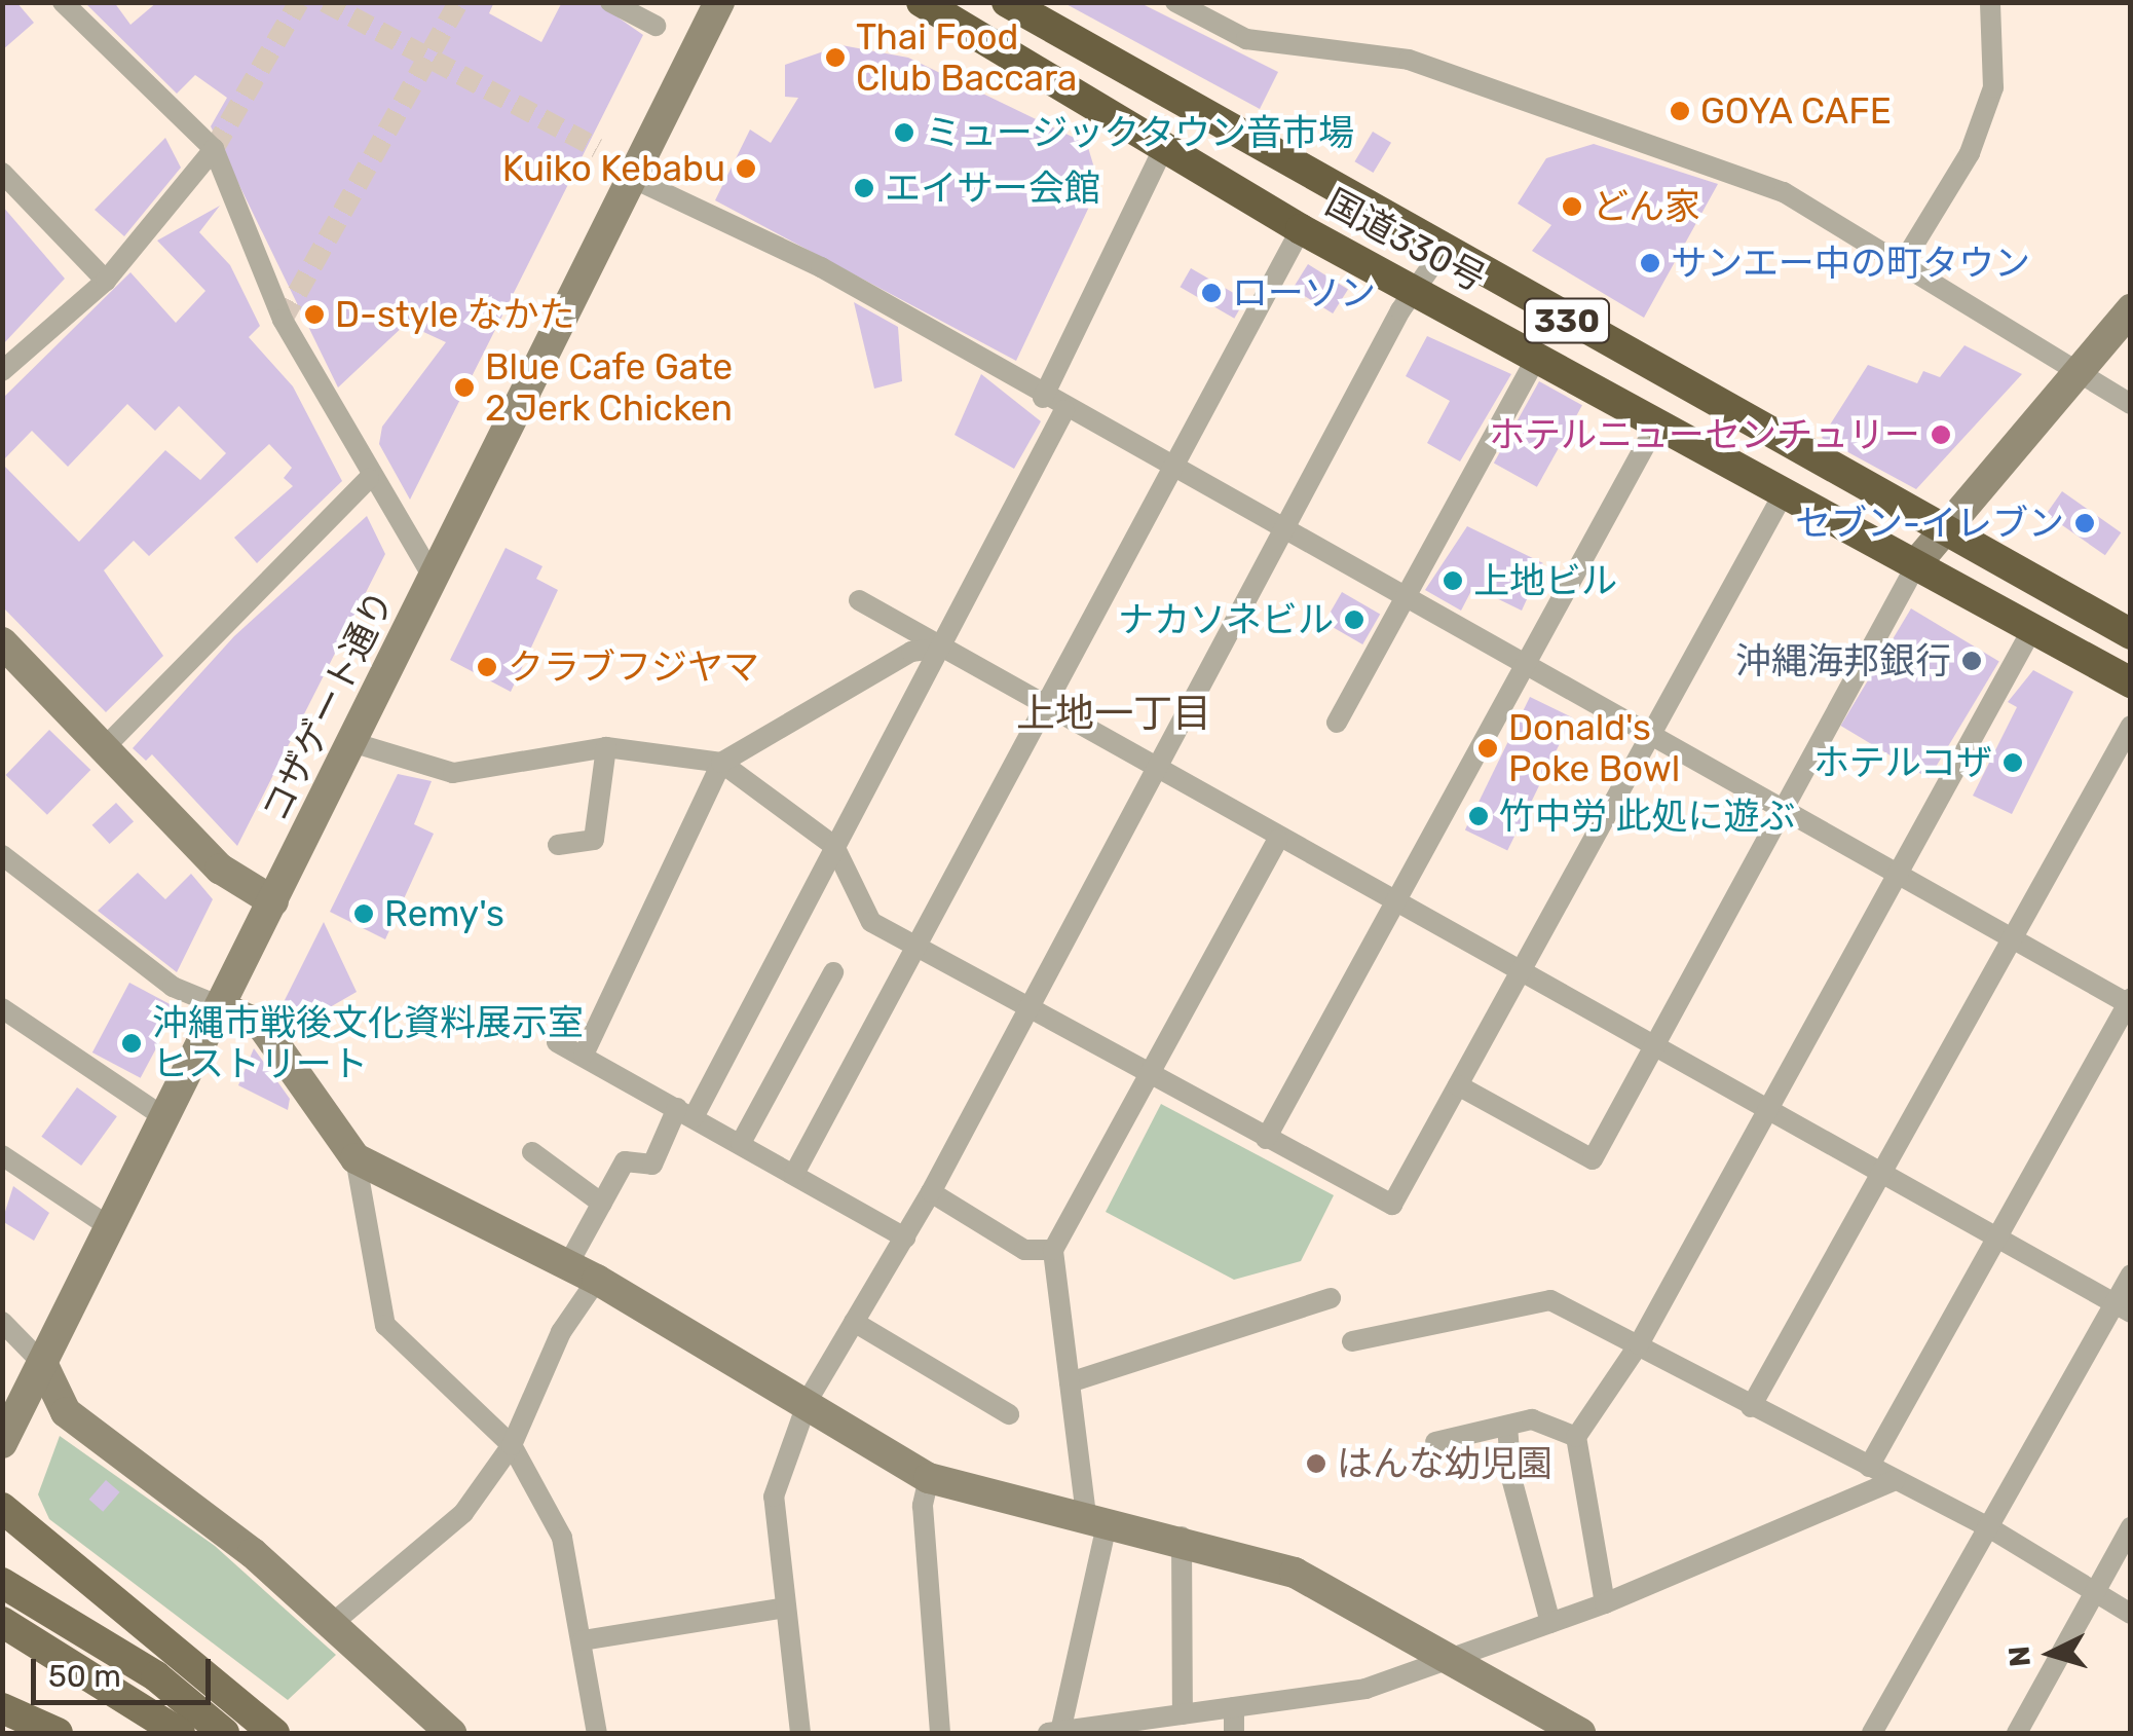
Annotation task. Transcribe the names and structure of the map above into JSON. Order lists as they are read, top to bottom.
{
  "streets": {
    "highway": ["国道330号", "330"],
    "street": ["コザゲート通り"]
  },
  "districts": ["上地一丁目"],
  "places": [
    "Thai Food Club Baccara",
    "GOYA CAFE",
    "ミュージックタウン音市場",
    "Kuiko Kebabu",
    "エイサー会館",
    "どん家",
    "サンエー中の町タウン",
    "ローソン",
    "D-style なかた",
    "Blue Cafe Gate 2 Jerk Chicken",
    "ホテルニューセンチュリー",
    "セブン-イレブン",
    "上地ビル",
    "ナカソネビル",
    "沖縄海邦銀行",
    "クラブフジヤマ",
    "Donald's Poke Bowl",
    "ホテルコザ",
    "竹中労 此処に遊ぶ",
    "Remy's",
    "沖縄市戦後文化資料展示室 ヒストリート",
    "はんな幼児園"
  ],
  "scale_bar": "50 m",
  "north": "left"
}
